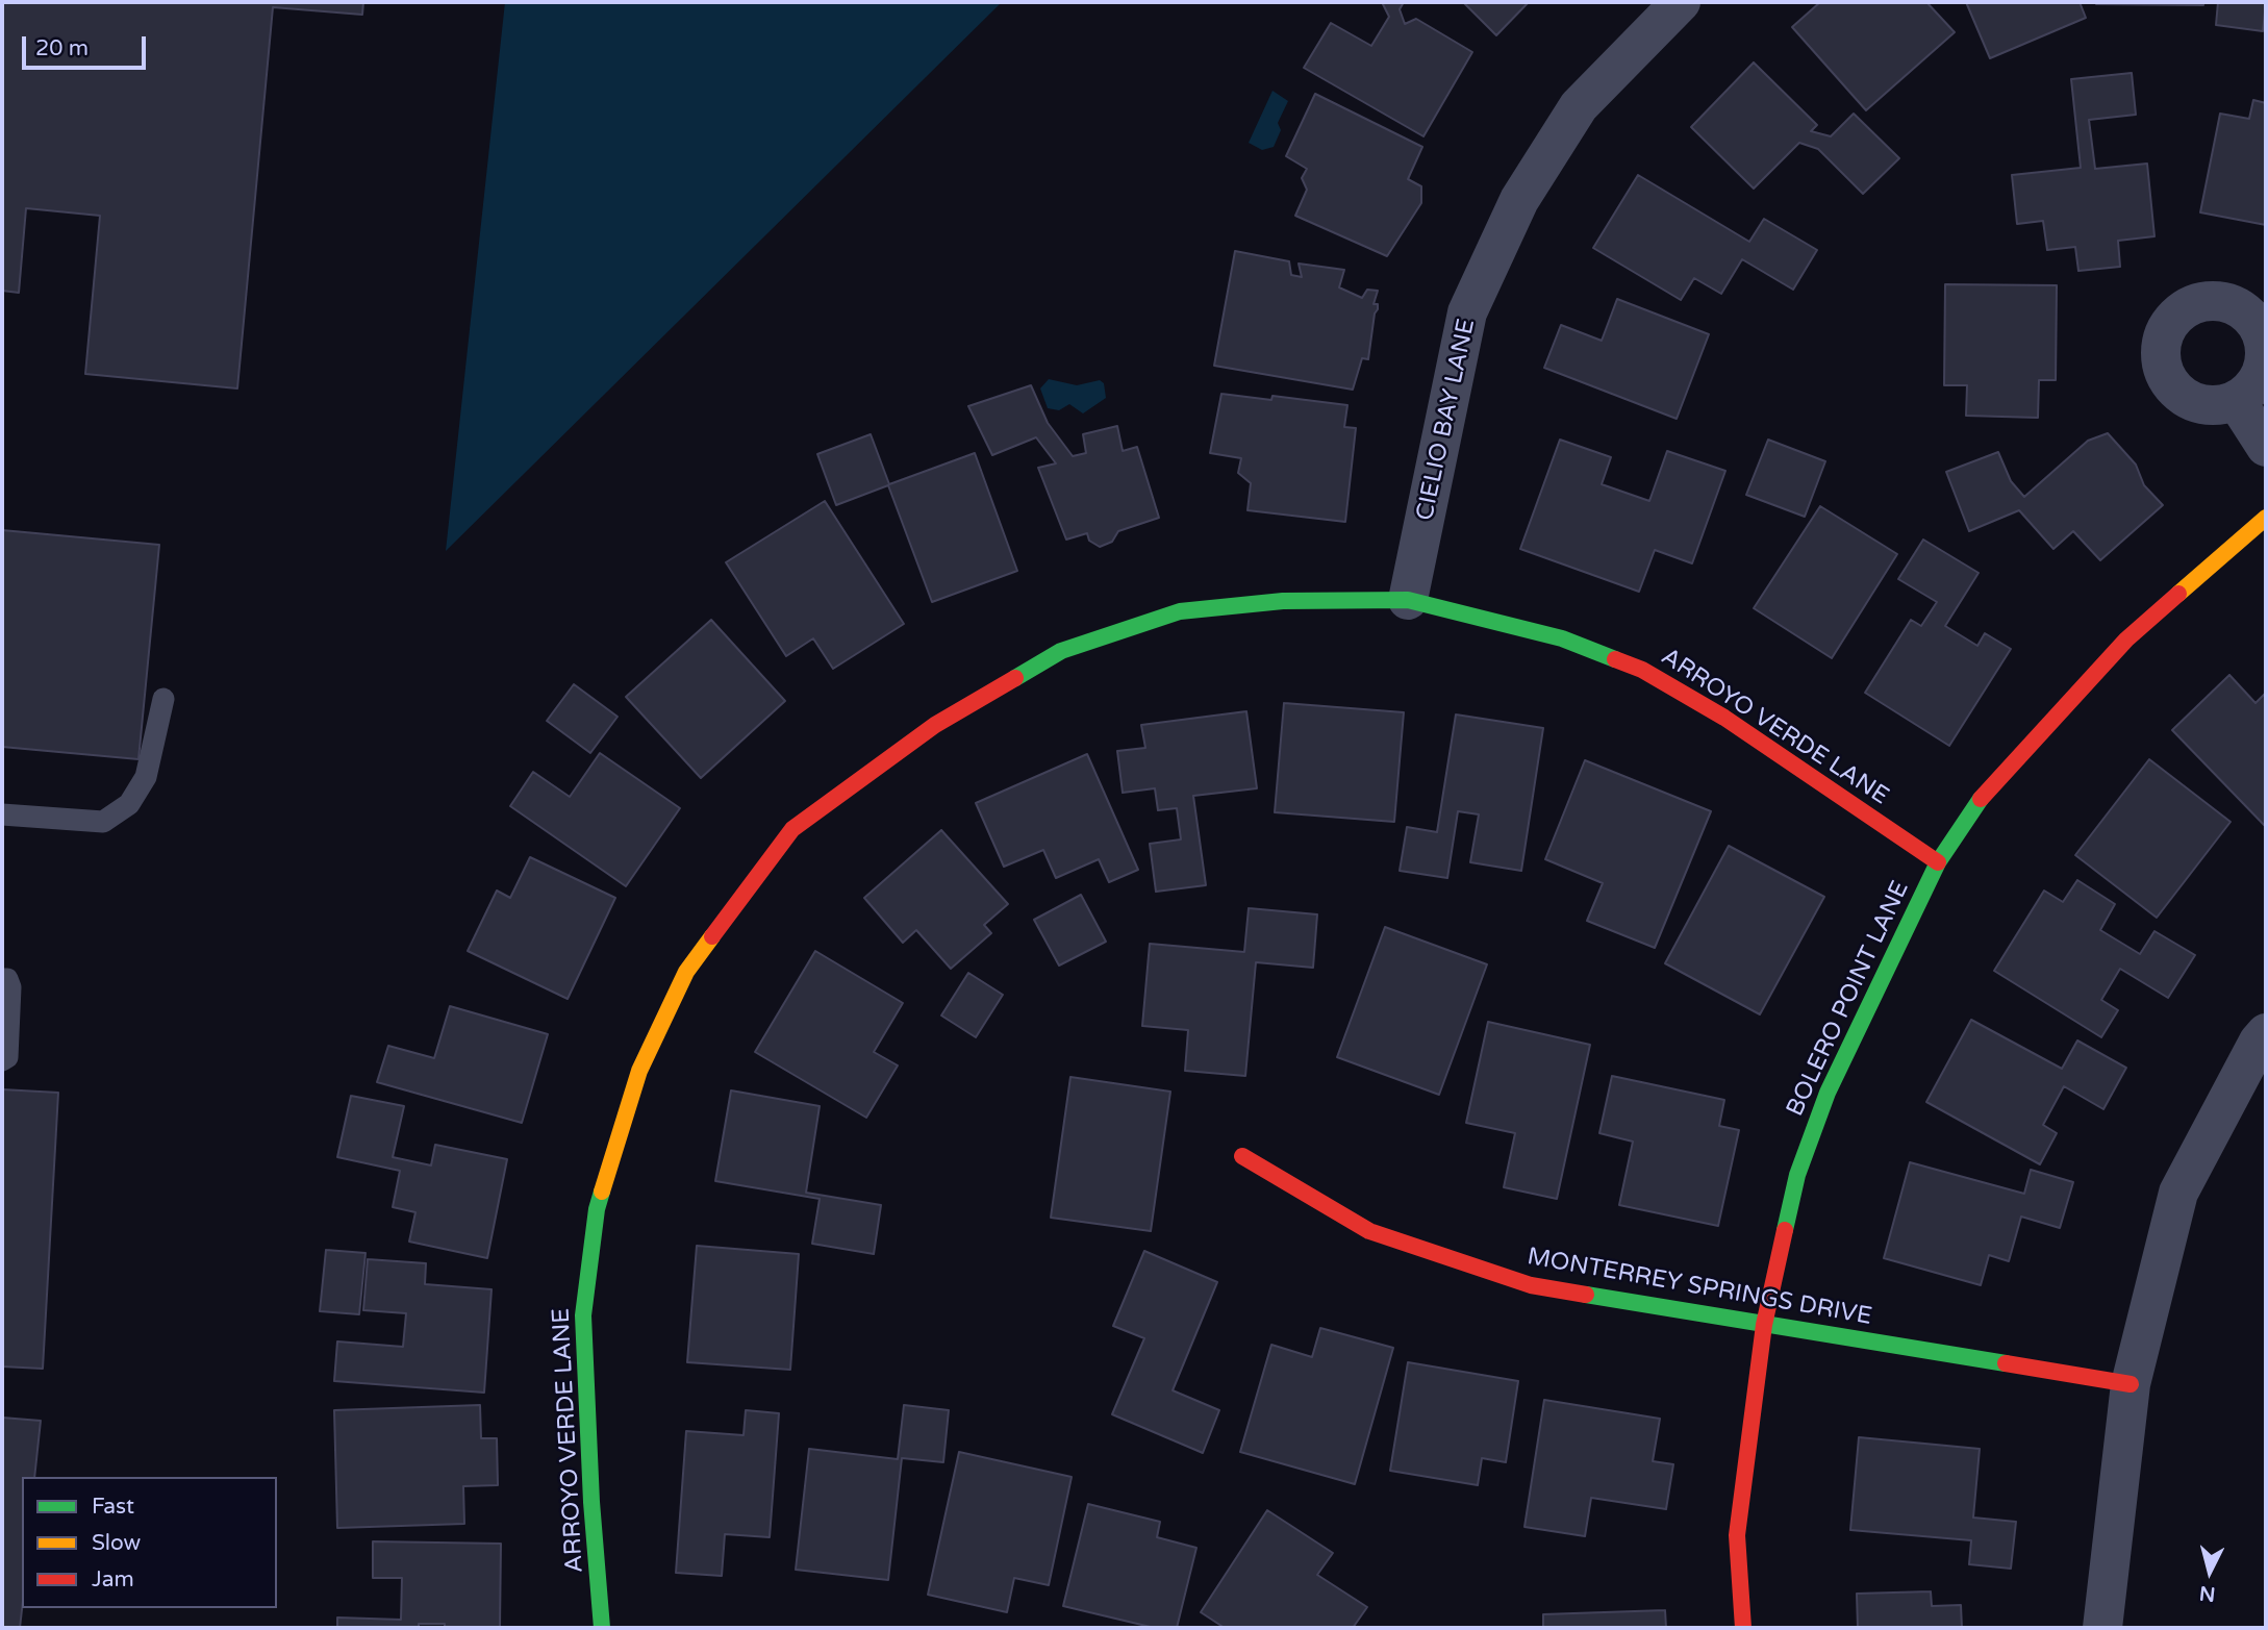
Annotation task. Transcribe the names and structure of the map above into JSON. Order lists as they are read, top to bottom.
{
  "streets": {
    "street": [
      "CIELIO BAY LANE",
      "ARROYO VERDE LANE",
      "BOLERO POINT LANE",
      "MONTERREY SPRINGS DRIVE"
    ]
  },
  "crossings": [
    ["CIELIO BAY LANE", "ARROYO VERDE LANE"],
    ["ARROYO VERDE LANE", "BOLERO POINT LANE"],
    ["BOLERO POINT LANE", "MONTERREY SPRINGS DRIVE"]
  ],
  "legend": ["Fast", "Slow", "Jam"],
  "scale_bar": "20 m",
  "north": "bottom"
}
